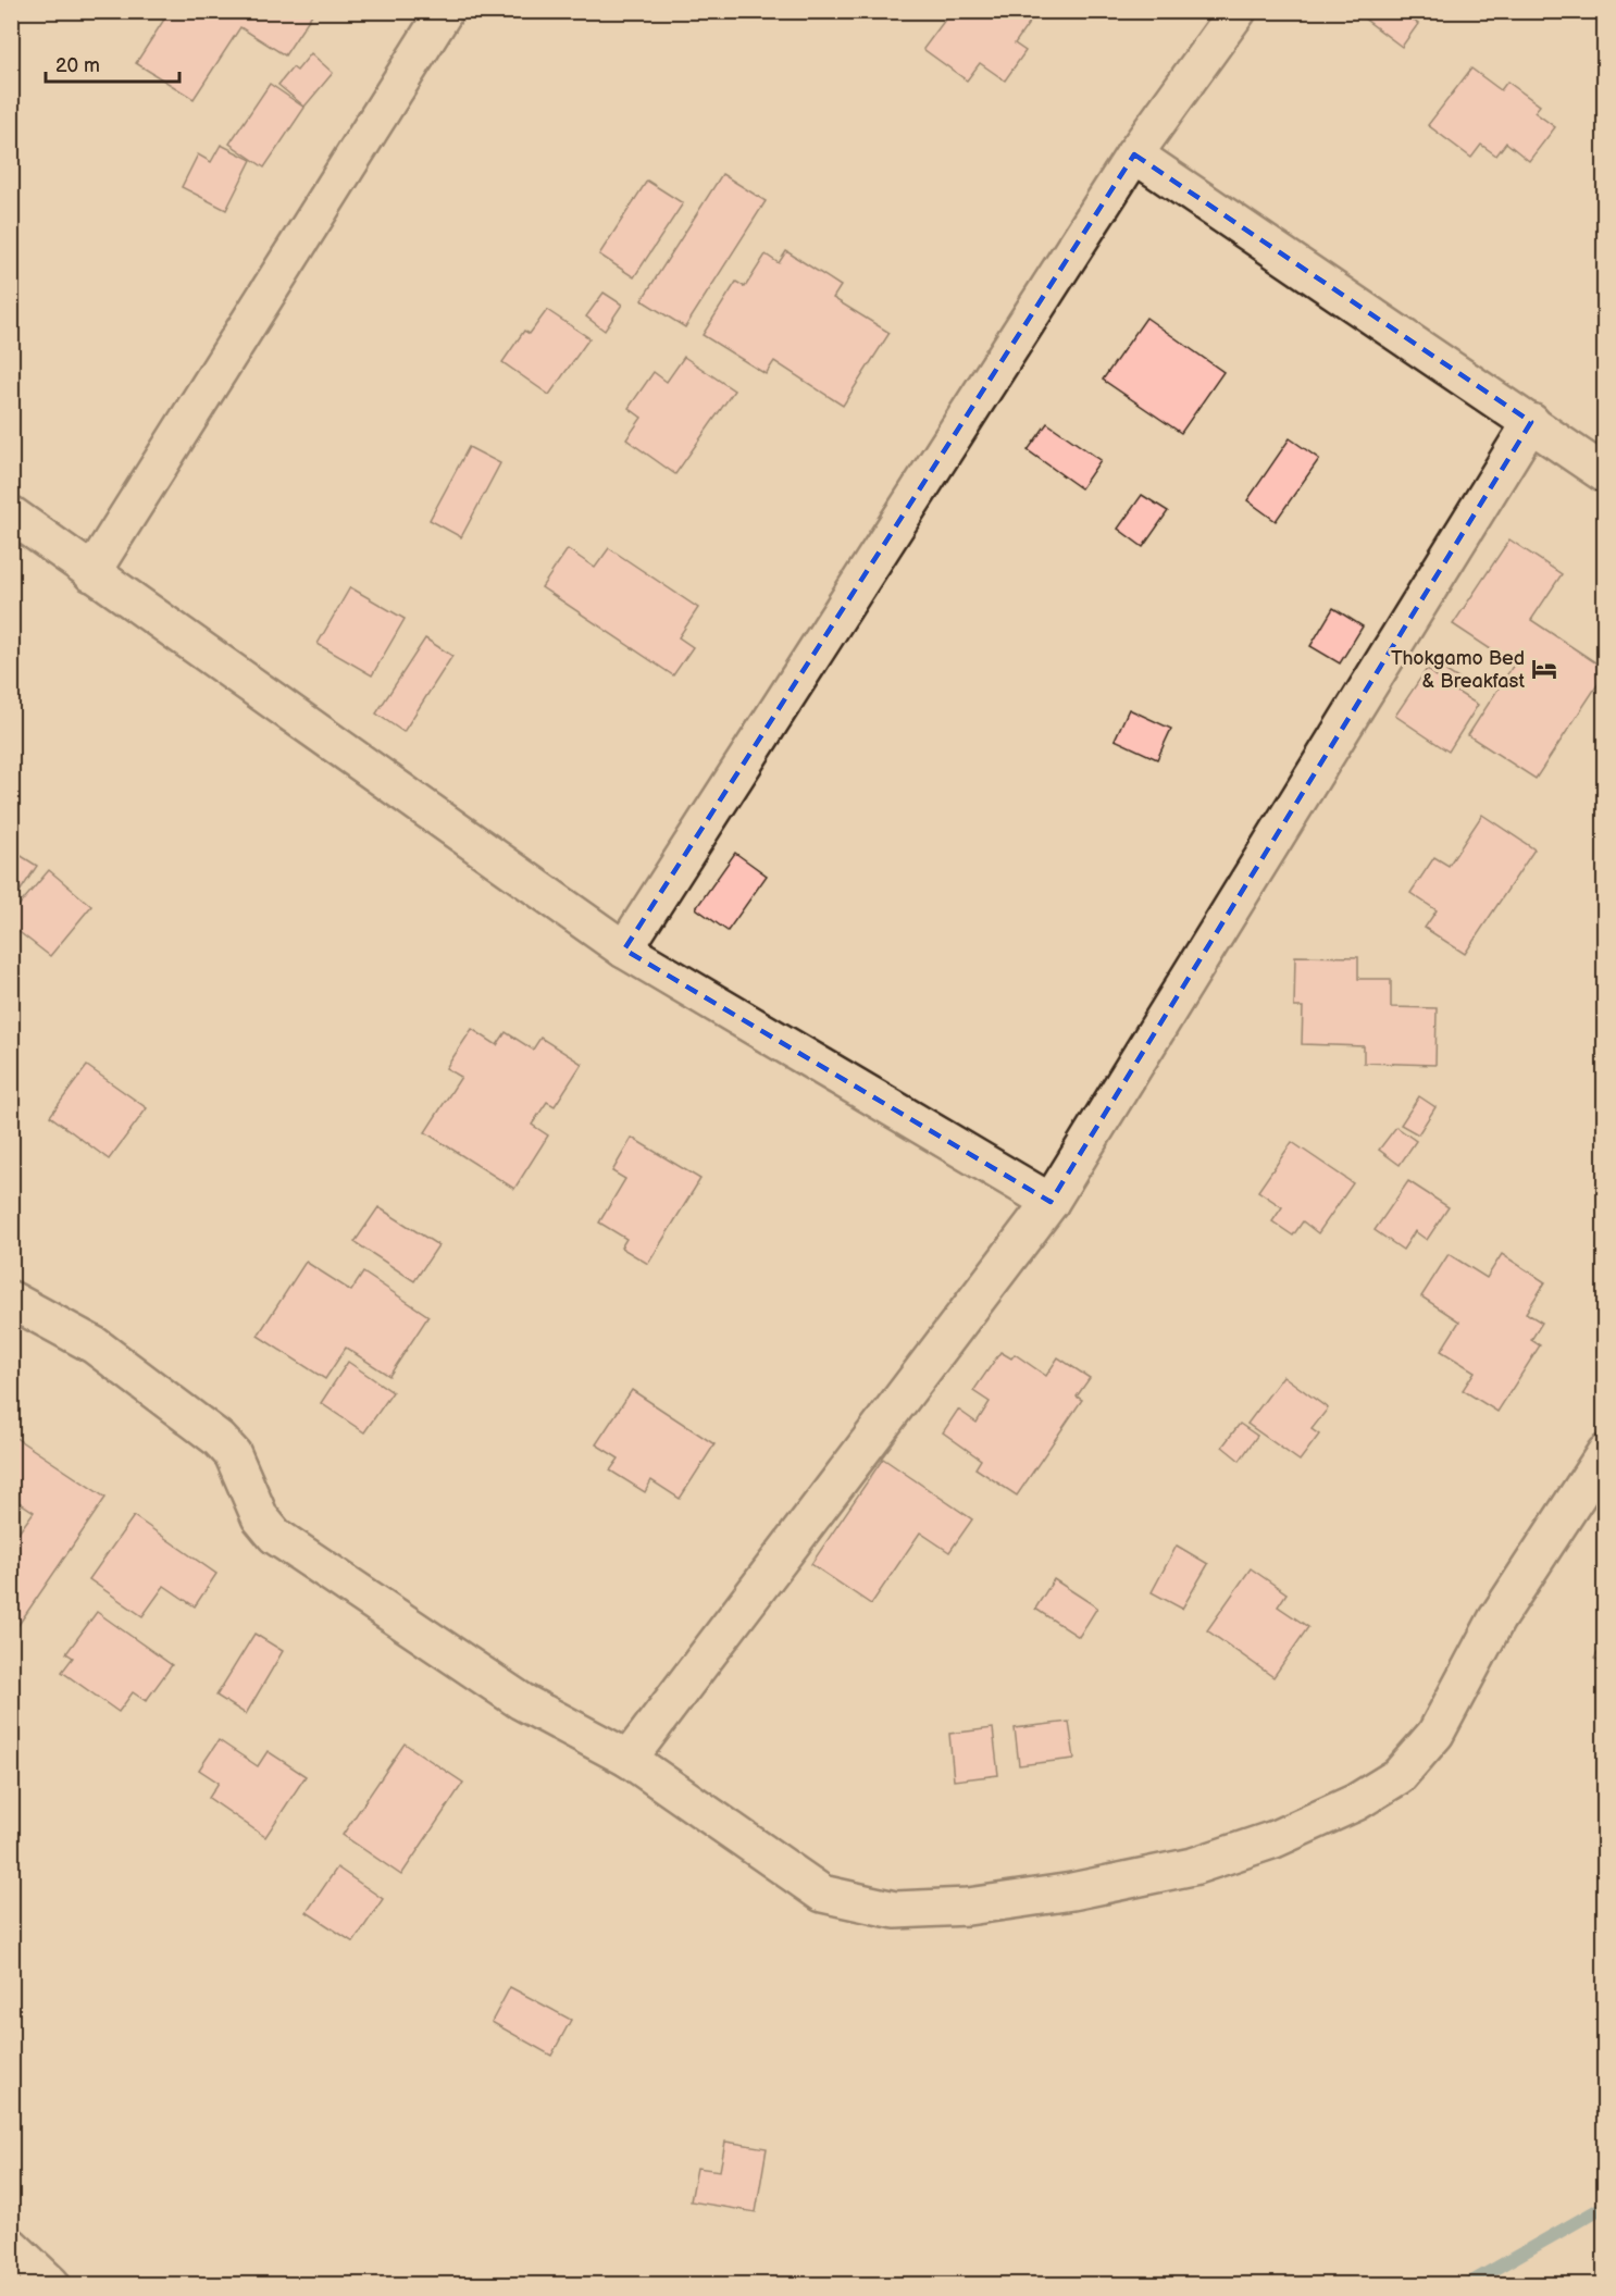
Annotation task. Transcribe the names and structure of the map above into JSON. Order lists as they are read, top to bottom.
{
  "places": {
    "hotel": ["Thokgamo Bed & Breakfast"]
  },
  "scale_bar": "20 m"
}
